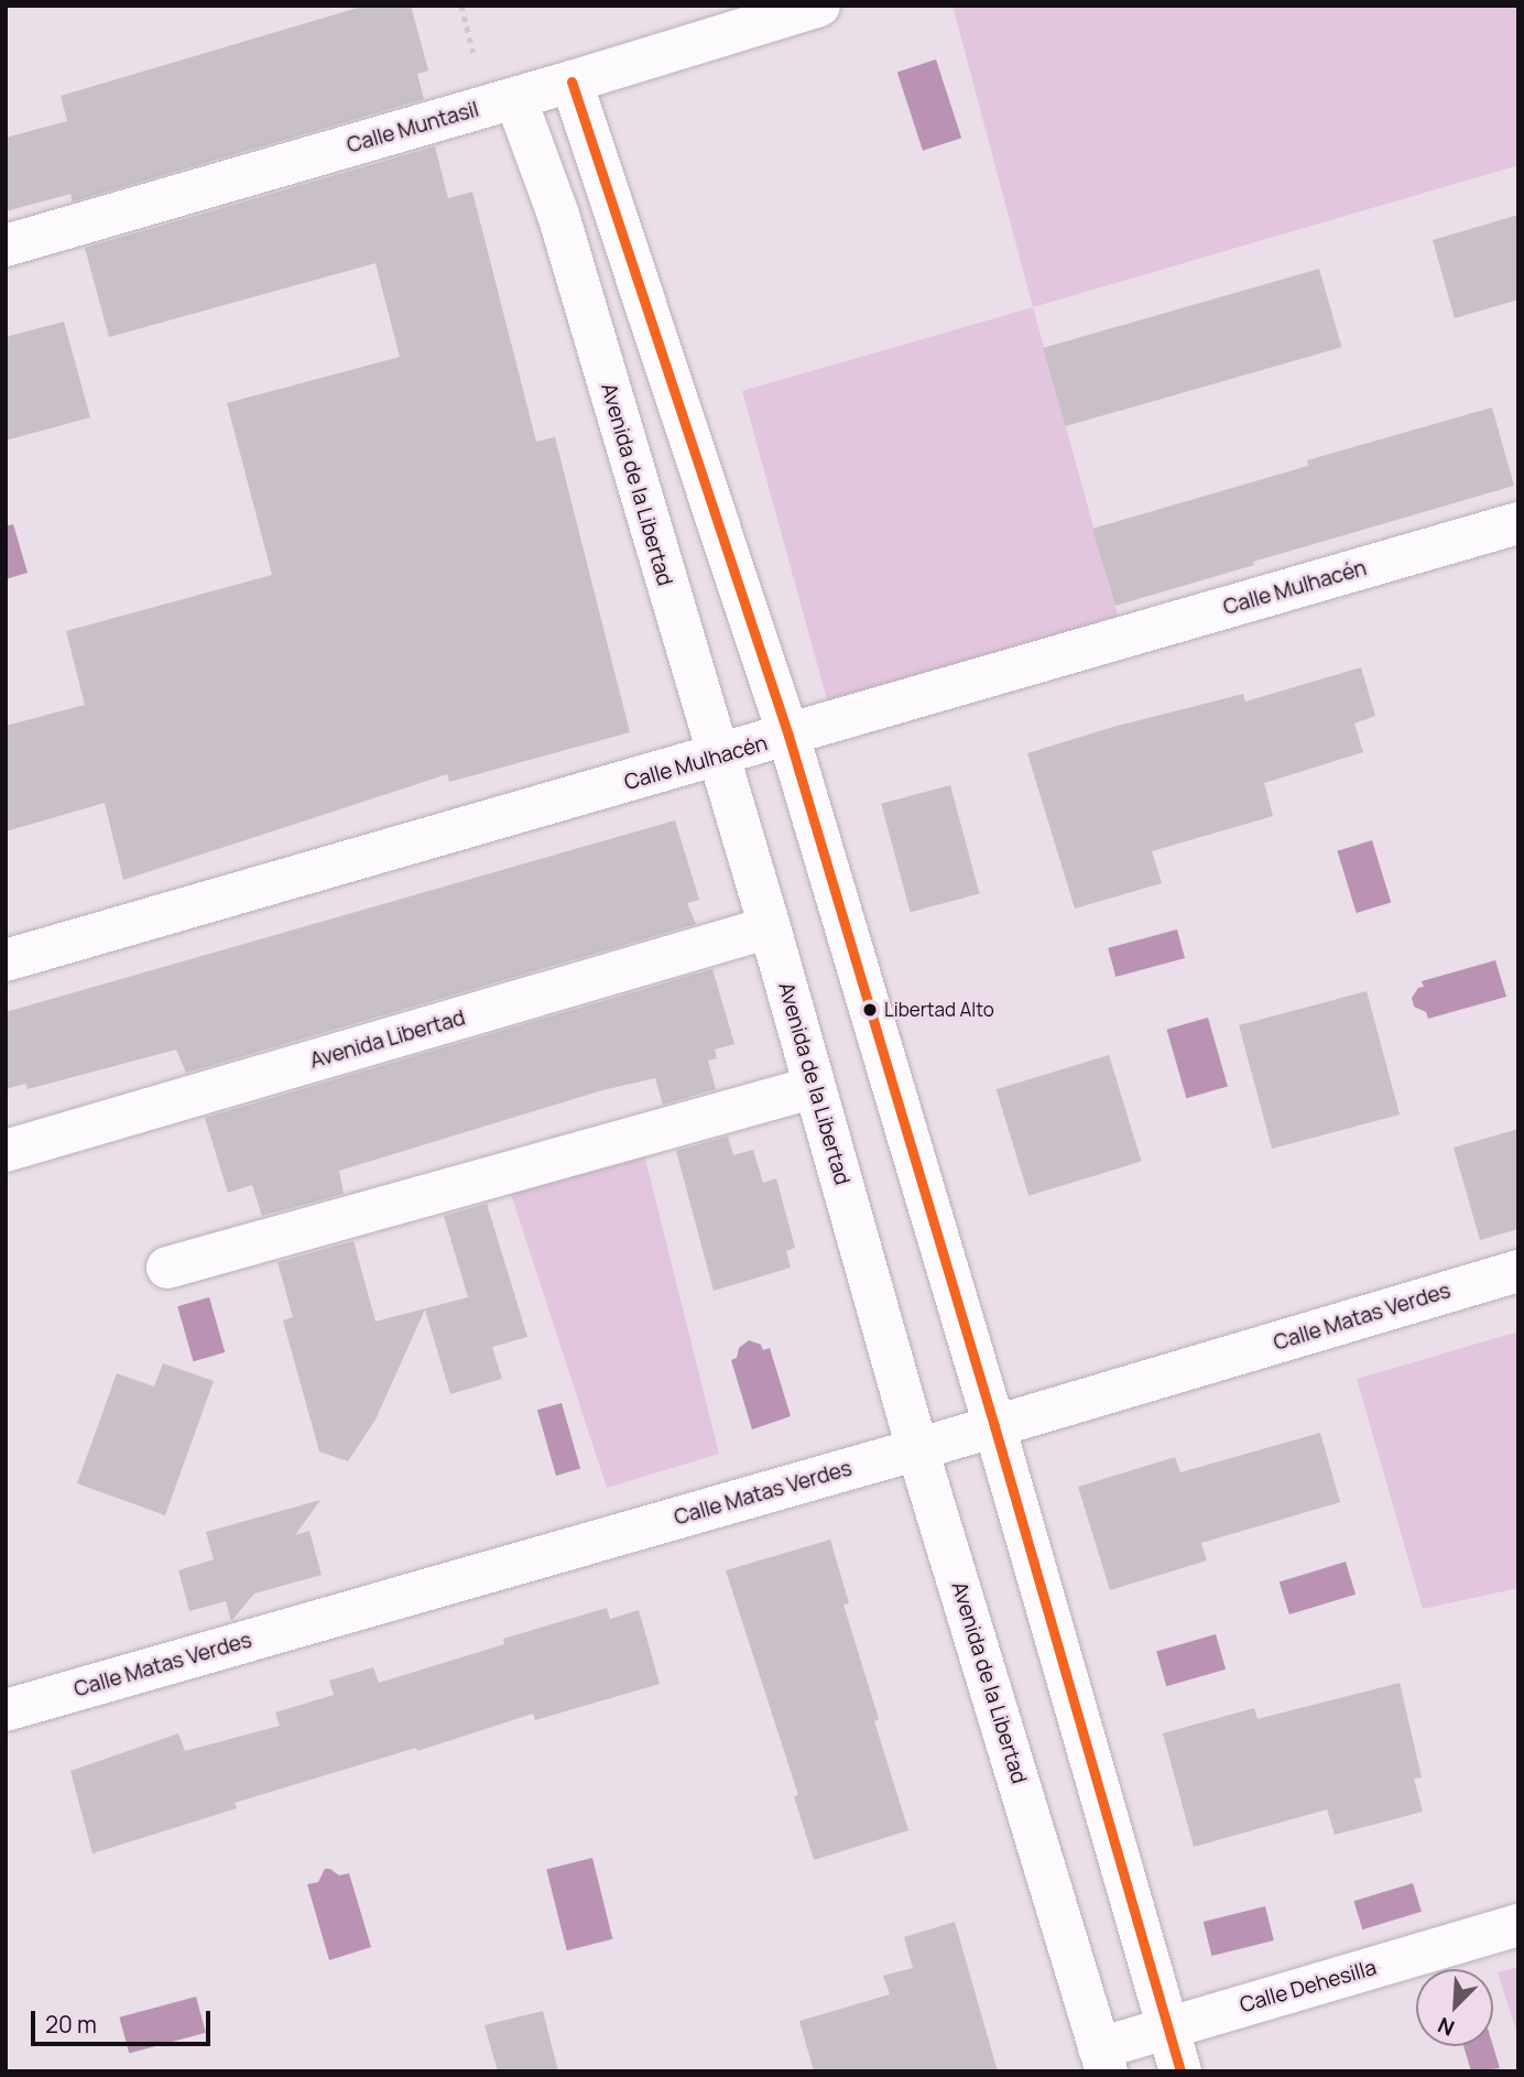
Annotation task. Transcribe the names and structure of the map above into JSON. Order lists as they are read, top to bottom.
{
  "streets": {
    "street": [
      "Calle Muntasil",
      "Avenida de la Libertad",
      "Calle Mulhacén",
      "Avenida Libertad",
      "Calle Matas Verdes",
      "Calle Dehesilla"
    ]
  },
  "crossings": [
    ["Calle Muntasil", "Avenida de la Libertad"],
    ["Avenida de la Libertad", "Calle Mulhacén"],
    ["Avenida de la Libertad", "Avenida Libertad"],
    ["Avenida de la Libertad", "Calle Matas Verdes"],
    ["Avenida de la Libertad", "Calle Dehesilla"]
  ],
  "places": ["Libertad Alto"],
  "scale_bar": "20 m",
  "north": "bottom left"
}
